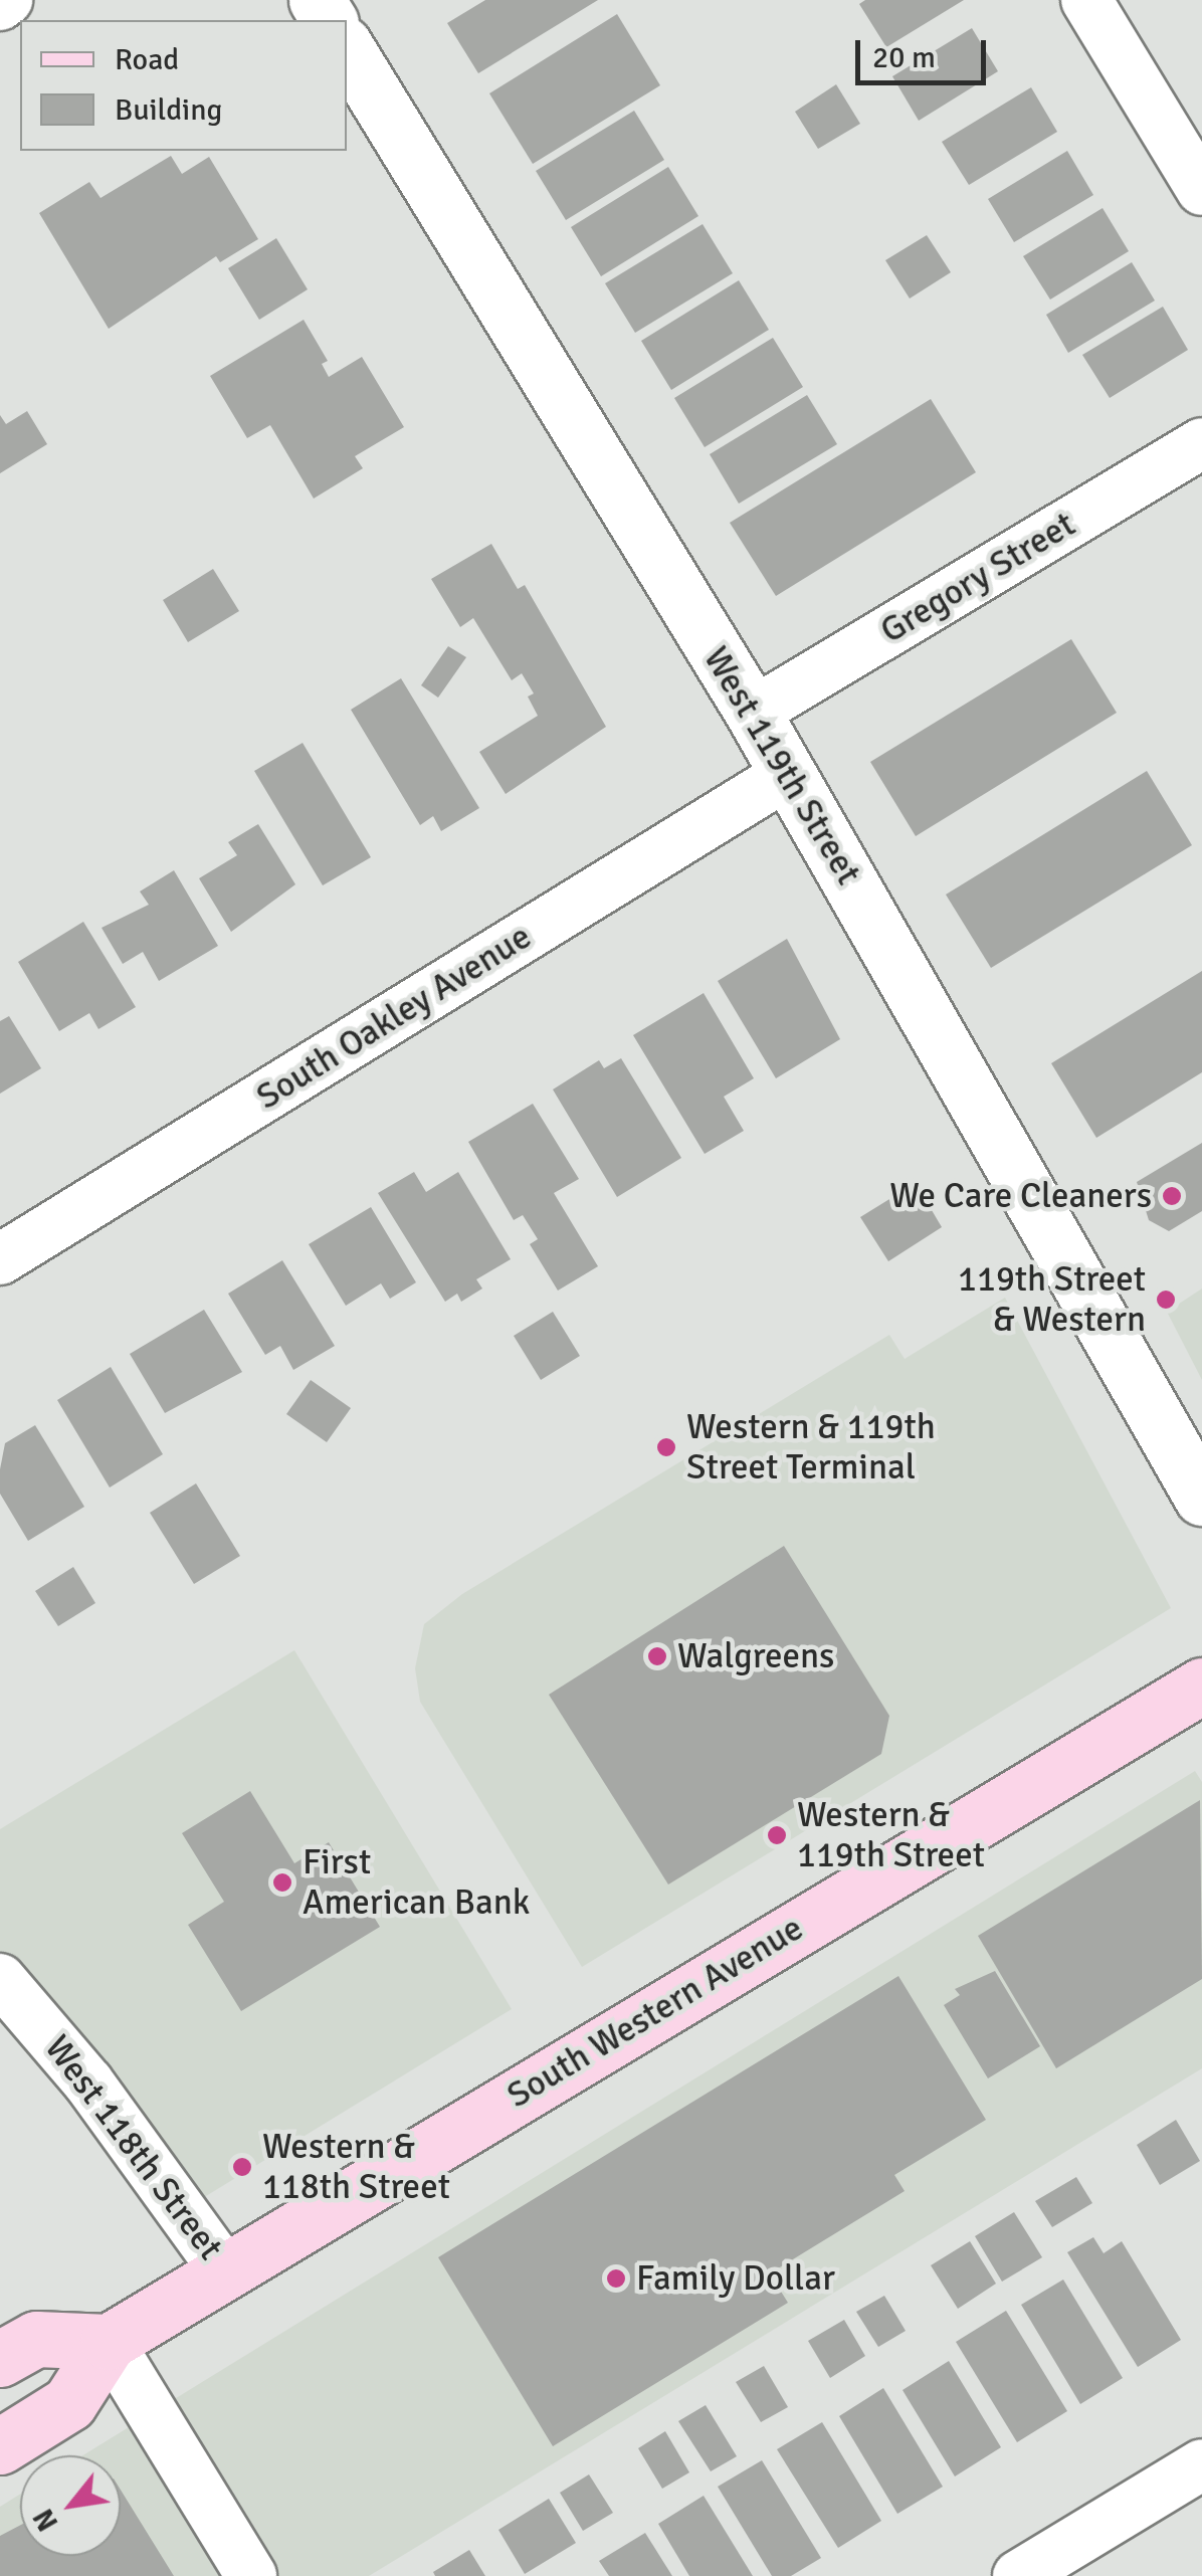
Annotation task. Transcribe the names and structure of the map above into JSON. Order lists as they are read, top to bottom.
{
  "streets": {
    "main road": ["South Western Avenue"],
    "street": [
      "Gregory Street",
      "West 119th Street",
      "South Oakley Avenue",
      "West 118th Street"
    ]
  },
  "crossings": [
    ["Gregory Street", "West 119th Street"],
    ["West 119th Street", "South Oakley Avenue"],
    ["South Western Avenue", "West 118th Street"]
  ],
  "places": [
    "We Care Cleaners",
    "119th Street & Western",
    "Western & 119th Street Terminal",
    "Walgreens",
    "Western & 119th Street",
    "First American Bank",
    "Western & 118th Street",
    "Family Dollar"
  ],
  "legend": ["Road", "Building"],
  "scale_bar": "20 m",
  "north": "bottom left"
}
